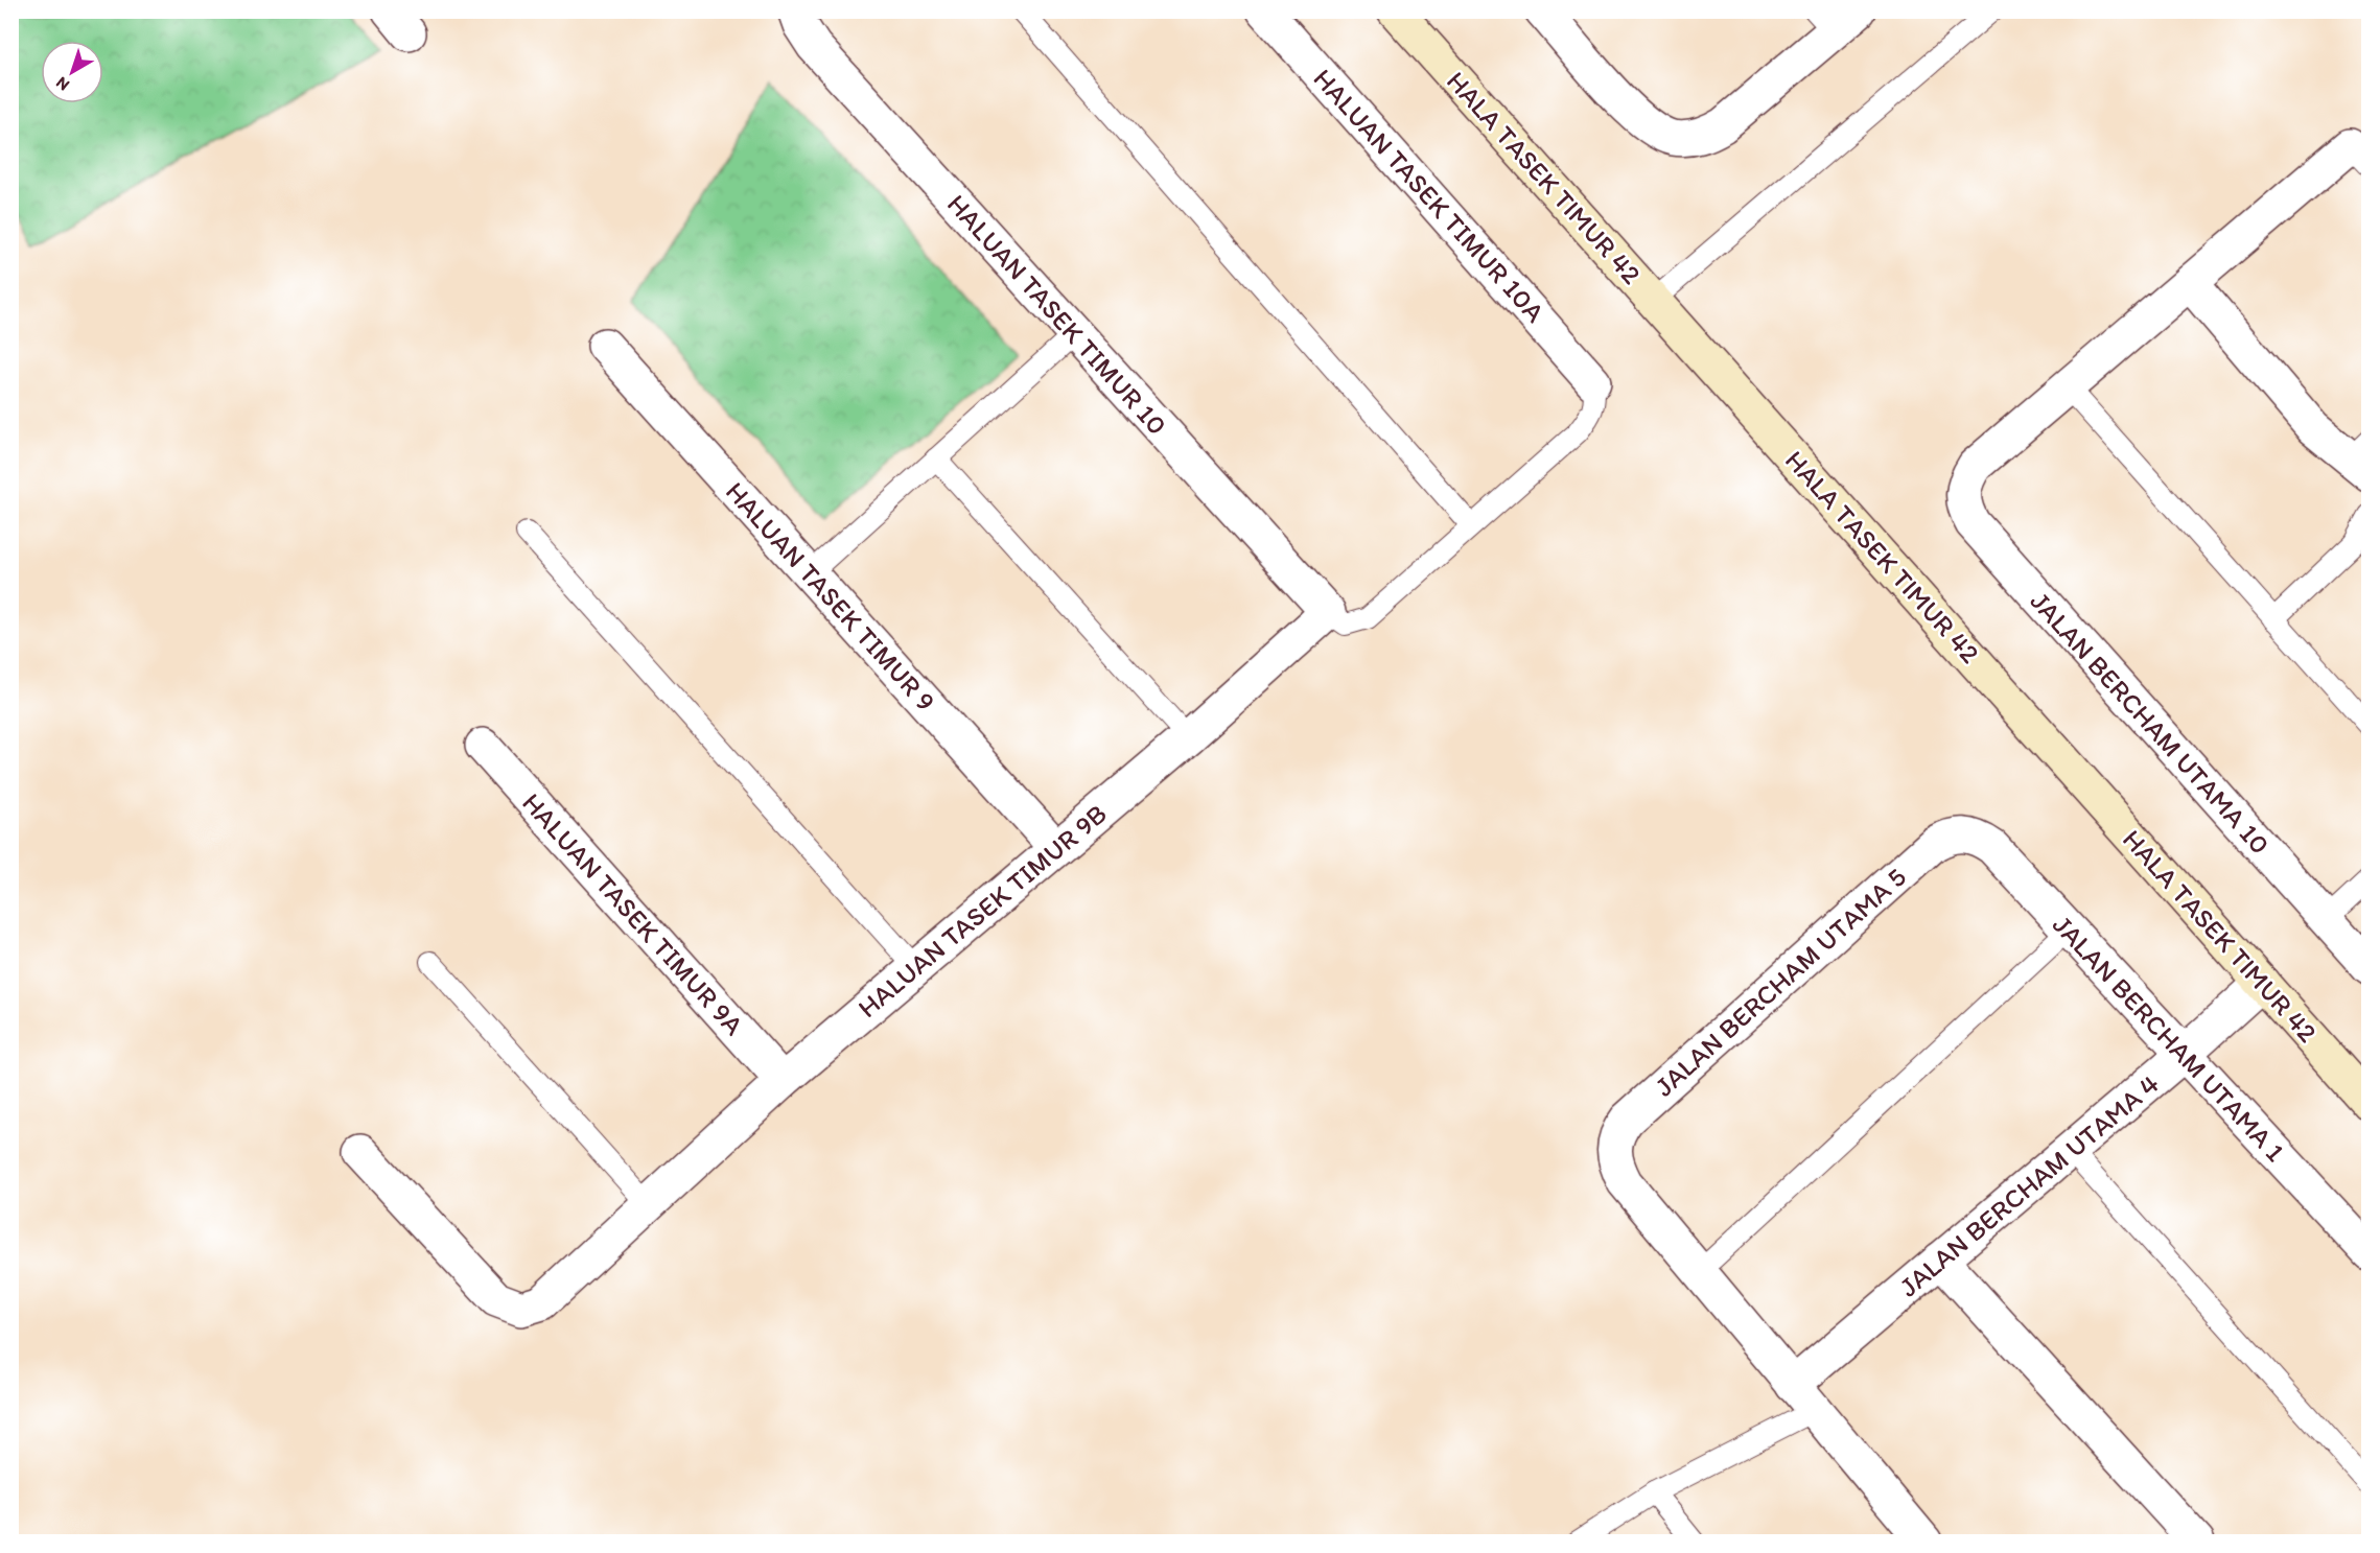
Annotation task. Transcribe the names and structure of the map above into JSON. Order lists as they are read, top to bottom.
{
  "streets": {
    "street": [
      "HALA TASEK TIMUR 42",
      "HALUAN TASEK TIMUR 10A",
      "HALUAN TASEK TIMUR 10",
      "HALUAN TASEK TIMUR 9",
      "JALAN BERCHAM UTAMA 10",
      "HALUAN TASEK TIMUR 9B",
      "HALUAN TASEK TIMUR 9A",
      "JALAN BERCHAM UTAMA 5",
      "JALAN BERCHAM UTAMA 1",
      "JALAN BERCHAM UTAMA 4"
    ]
  },
  "crossings": [
    ["HALA TASEK TIMUR 42", "JALAN BERCHAM UTAMA 4"],
    ["HALUAN TASEK TIMUR 10", "HALUAN TASEK TIMUR 9B"],
    ["HALUAN TASEK TIMUR 9", "HALUAN TASEK TIMUR 9B"],
    ["HALUAN TASEK TIMUR 9B", "HALUAN TASEK TIMUR 9A"],
    ["JALAN BERCHAM UTAMA 5", "JALAN BERCHAM UTAMA 1"],
    ["JALAN BERCHAM UTAMA 1", "JALAN BERCHAM UTAMA 4"]
  ],
  "north": "bottom left"
}
